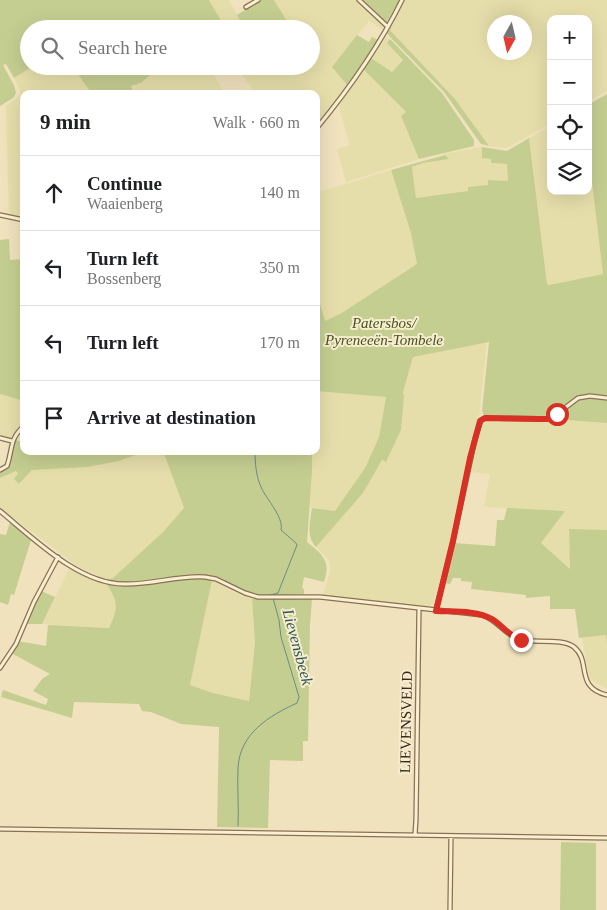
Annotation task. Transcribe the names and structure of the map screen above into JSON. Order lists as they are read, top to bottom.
{
  "streets": {
    "street": ["LIEVENSVELD"]
  },
  "water": ["Lievensbeek"],
  "parks": ["Patersbos/ Pyreneeën-Tombele"],
  "north": "bottom",
  "page": {
    "map_buttons": ["+", "−"],
    "search": "Search here",
    "heading": ["9 min", "Walk · 660 m"],
    "list": [
      ["Continue", "Waaienberg", "140 m"],
      ["Turn left", "Bossenberg", "350 m"],
      ["Turn left", "170 m"],
      "Arrive at destination"
    ]
  }
}
